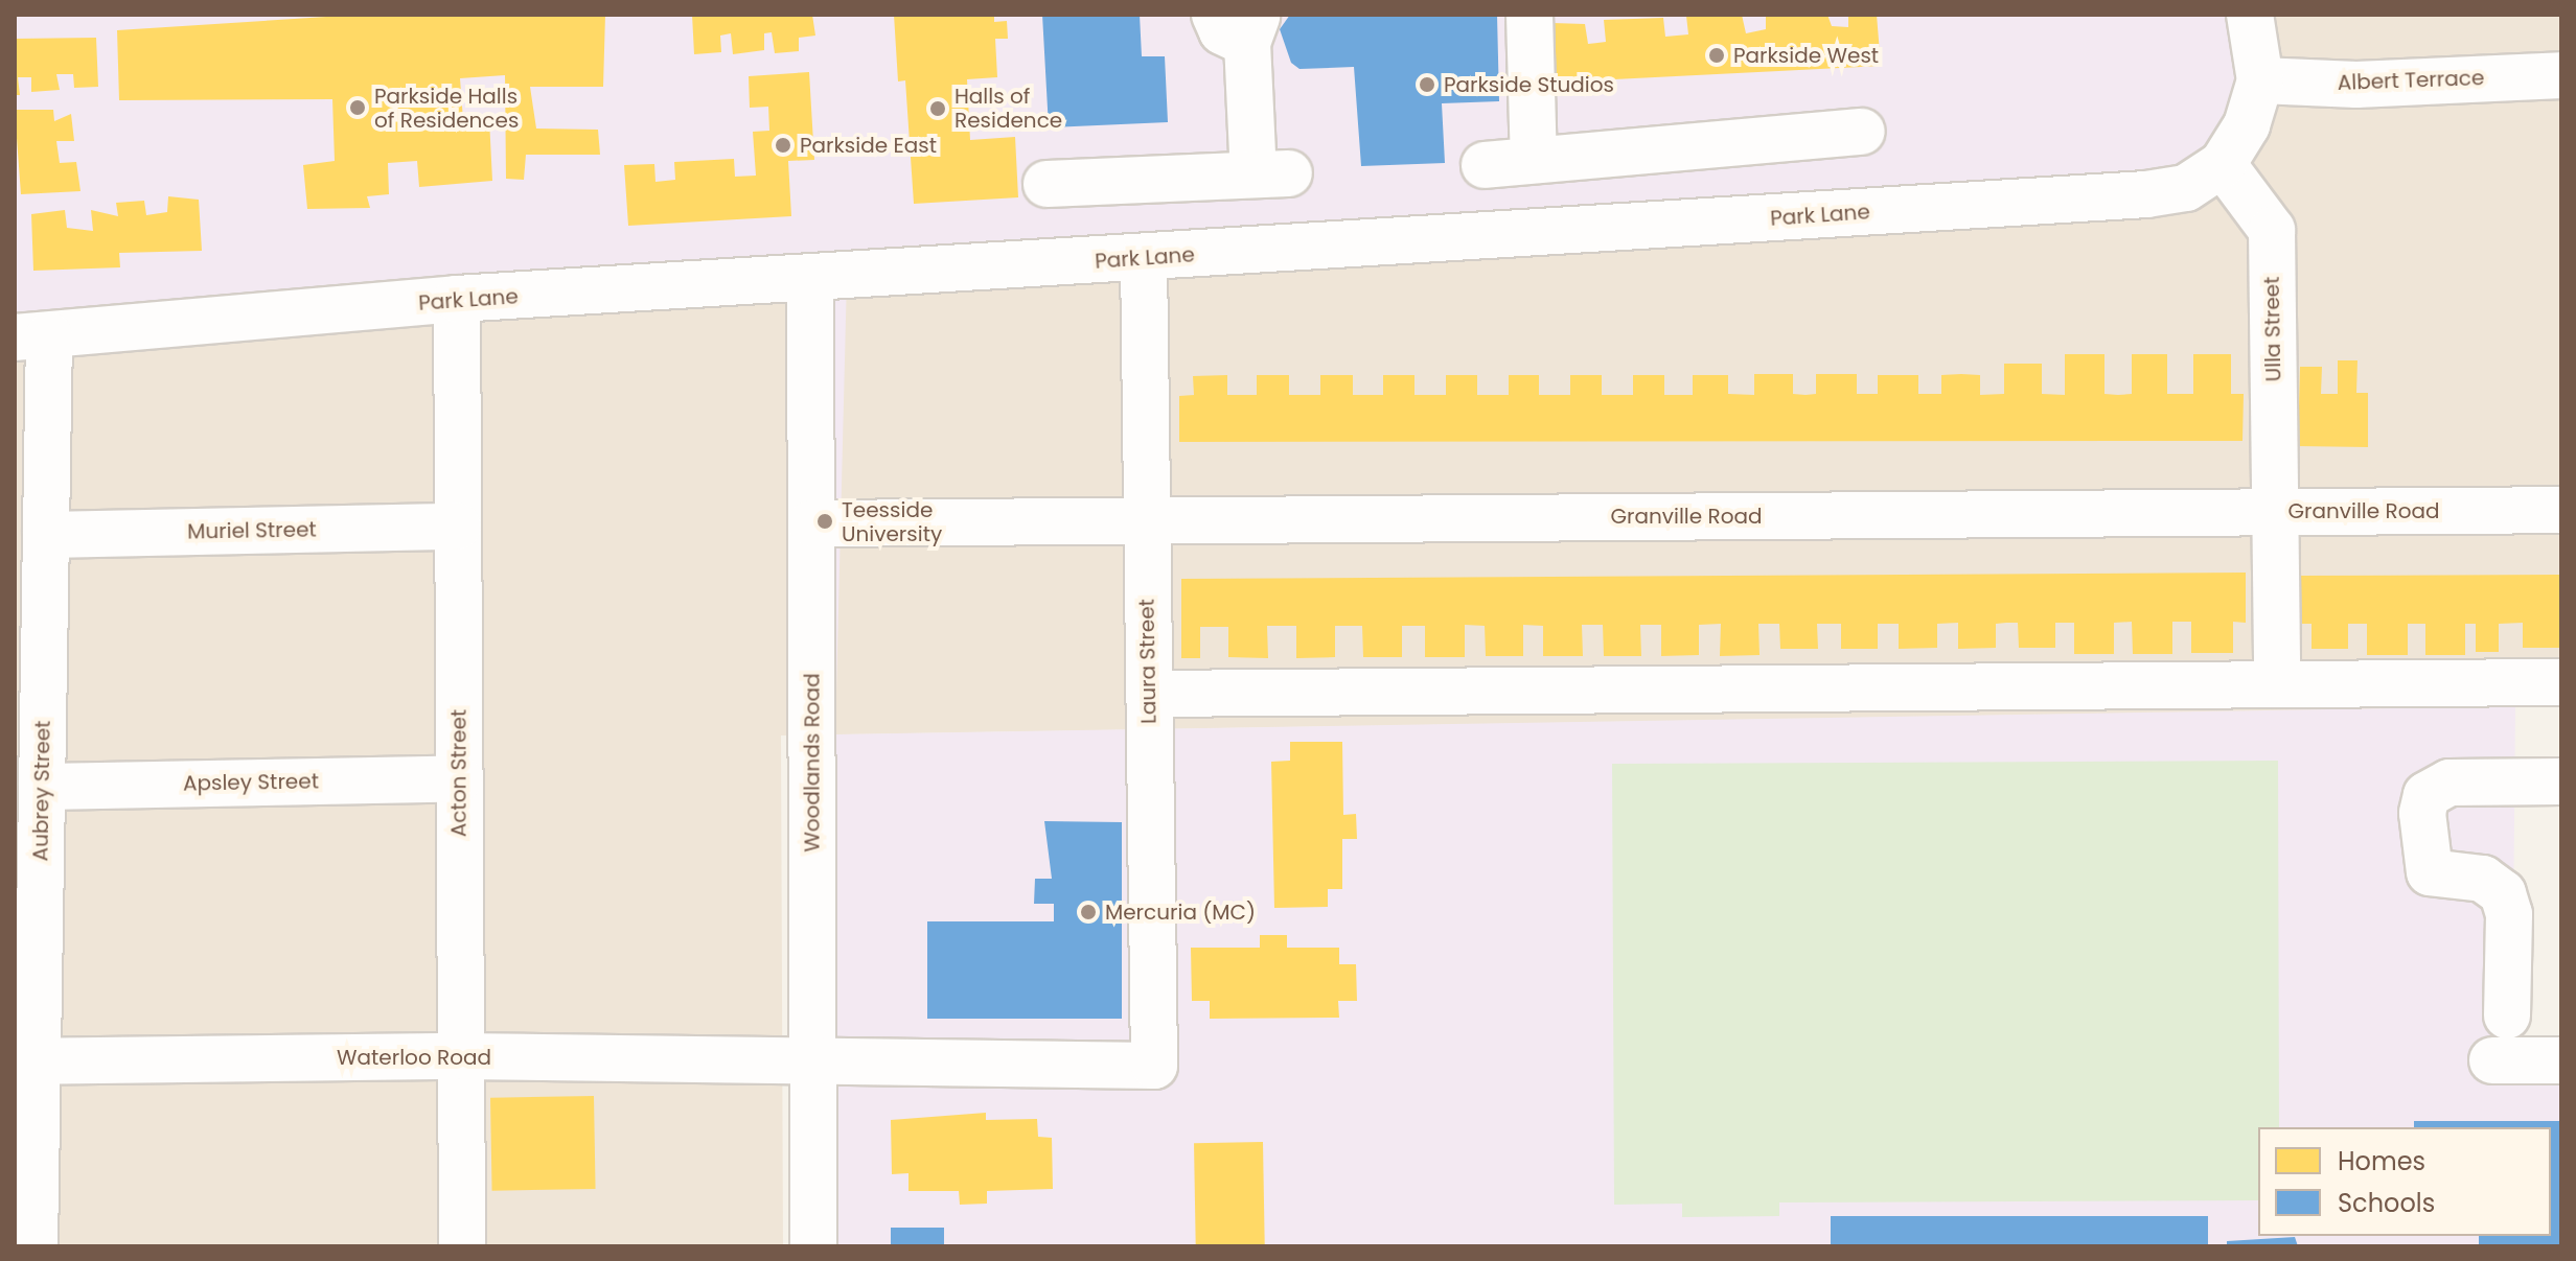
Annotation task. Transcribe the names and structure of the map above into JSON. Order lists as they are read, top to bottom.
{
  "streets": {
    "street": [
      "Albert Terrace",
      "Park Lane",
      "Ulla Street",
      "Granville Road",
      "Muriel Street",
      "Laura Street",
      "Woodlands Road",
      "Acton Street",
      "Apsley Street",
      "Aubrey Street",
      "Waterloo Road"
    ]
  },
  "crossings": [
    ["Albert Terrace", "Park Lane"],
    ["Park Lane", "Ulla Street"],
    ["Park Lane", "Laura Street"],
    ["Park Lane", "Woodlands Road"],
    ["Park Lane", "Acton Street"],
    ["Park Lane", "Aubrey Street"],
    ["Ulla Street", "Granville Road"],
    ["Granville Road", "Laura Street"],
    ["Granville Road", "Woodlands Road"],
    ["Muriel Street", "Acton Street"],
    ["Muriel Street", "Aubrey Street"],
    ["Laura Street", "Waterloo Road"],
    ["Woodlands Road", "Waterloo Road"],
    ["Acton Street", "Apsley Street"],
    ["Acton Street", "Waterloo Road"],
    ["Apsley Street", "Aubrey Street"],
    ["Aubrey Street", "Waterloo Road"]
  ],
  "places": [
    "Parkside West",
    "Parkside Studios",
    "Parkside Halls of Residences",
    "Halls of Residence",
    "Parkside East",
    "Teesside University",
    "Mercuria (MC)"
  ],
  "legend": ["Homes", "Schools"]
}
